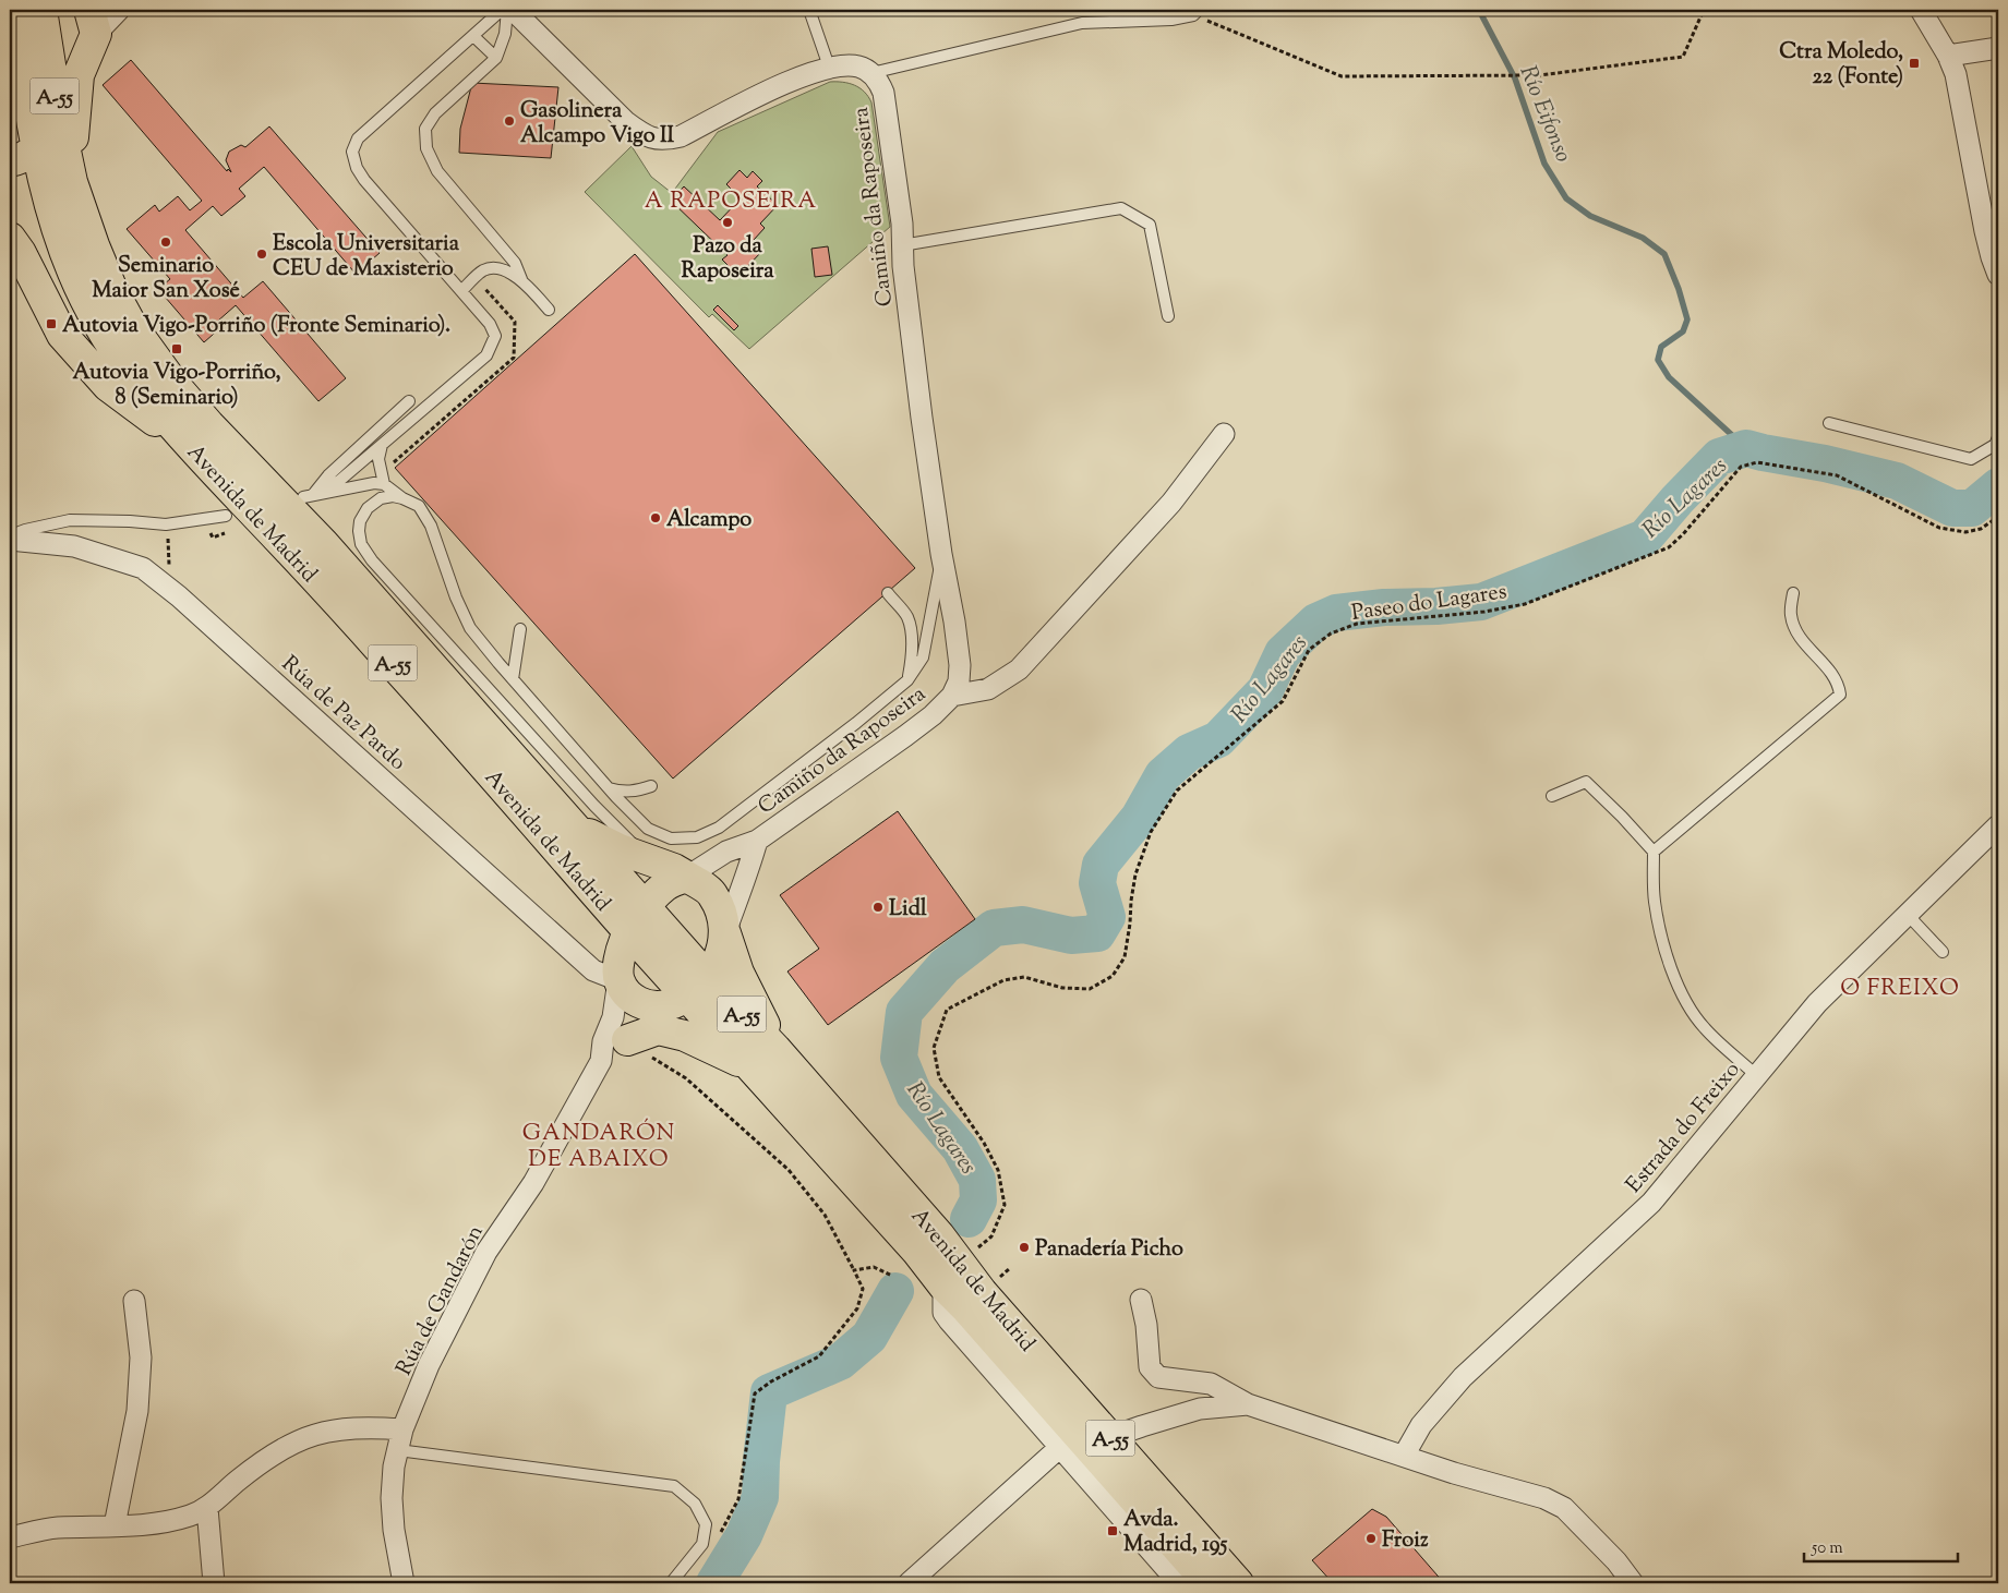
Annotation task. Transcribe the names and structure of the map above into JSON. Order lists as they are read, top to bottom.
{
  "streets": {
    "highway": ["A-55", "Avenida de Madrid"],
    "street": [
      "Camiño da Raposeira",
      "Rúa de Paz Pardo",
      "Estrada do Freixo",
      "Rúa de Gandarón"
    ],
    "path": ["Paseo do Lagares"]
  },
  "crossings": [
    ["A-55", "Avenida de Madrid"],
    ["A-55", "Rúa de Paz Pardo"],
    ["A-55", "Rúa de Gandarón"],
    ["Avenida de Madrid", "Paseo do Lagares"],
    ["Avenida de Madrid", "Rúa de Paz Pardo"],
    ["Avenida de Madrid", "Rúa de Gandarón"],
    ["Rúa de Paz Pardo", "Rúa de Gandarón"]
  ],
  "districts": ["A RAPOSEIRA", "O FREIXO", "GANDARÓN DE ABAIXO"],
  "water": ["Río Eifonso", "Río Lagares"],
  "places": {
    "transit": [
      "Ctra Moledo, 22 (Fonte)",
      "Autovia Vigo-Porriño (Fronte Seminario).",
      "Autovia Vigo-Porriño, 8 (Seminario)",
      "Avda. Madrid, 195"
    ],
    "other": [
      "Gasolinera Alcampo Vigo II",
      "Pazo da Raposeira",
      "Seminario Maior San Xosé",
      "Escola Universitaria CEU de Maxisterio",
      "Alcampo",
      "Lidl",
      "Panadería Picho",
      "Froiz"
    ]
  },
  "scale_bar": "50 m"
}
